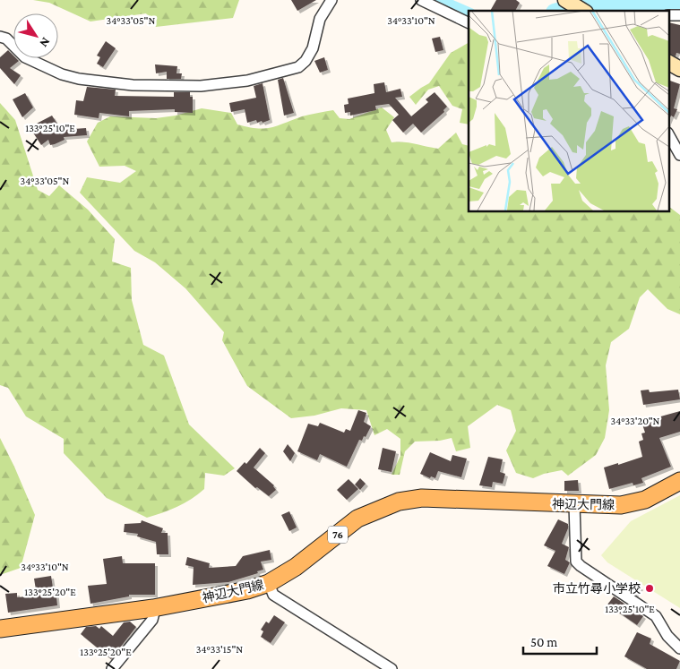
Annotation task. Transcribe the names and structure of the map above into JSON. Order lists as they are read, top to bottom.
{
  "streets": {
    "main road": ["神辺大門線", "76"]
  },
  "places": ["市立竹尋小学校"],
  "scale_bar": "50 m",
  "north": "bottom right",
  "coordinates": [
    "34°33'05\"N",
    "34°33'10\"N",
    "133°25'10\"E",
    "34°33'20\"N",
    "133°25'20\"E",
    "34°33'15\"N"
  ]
}
